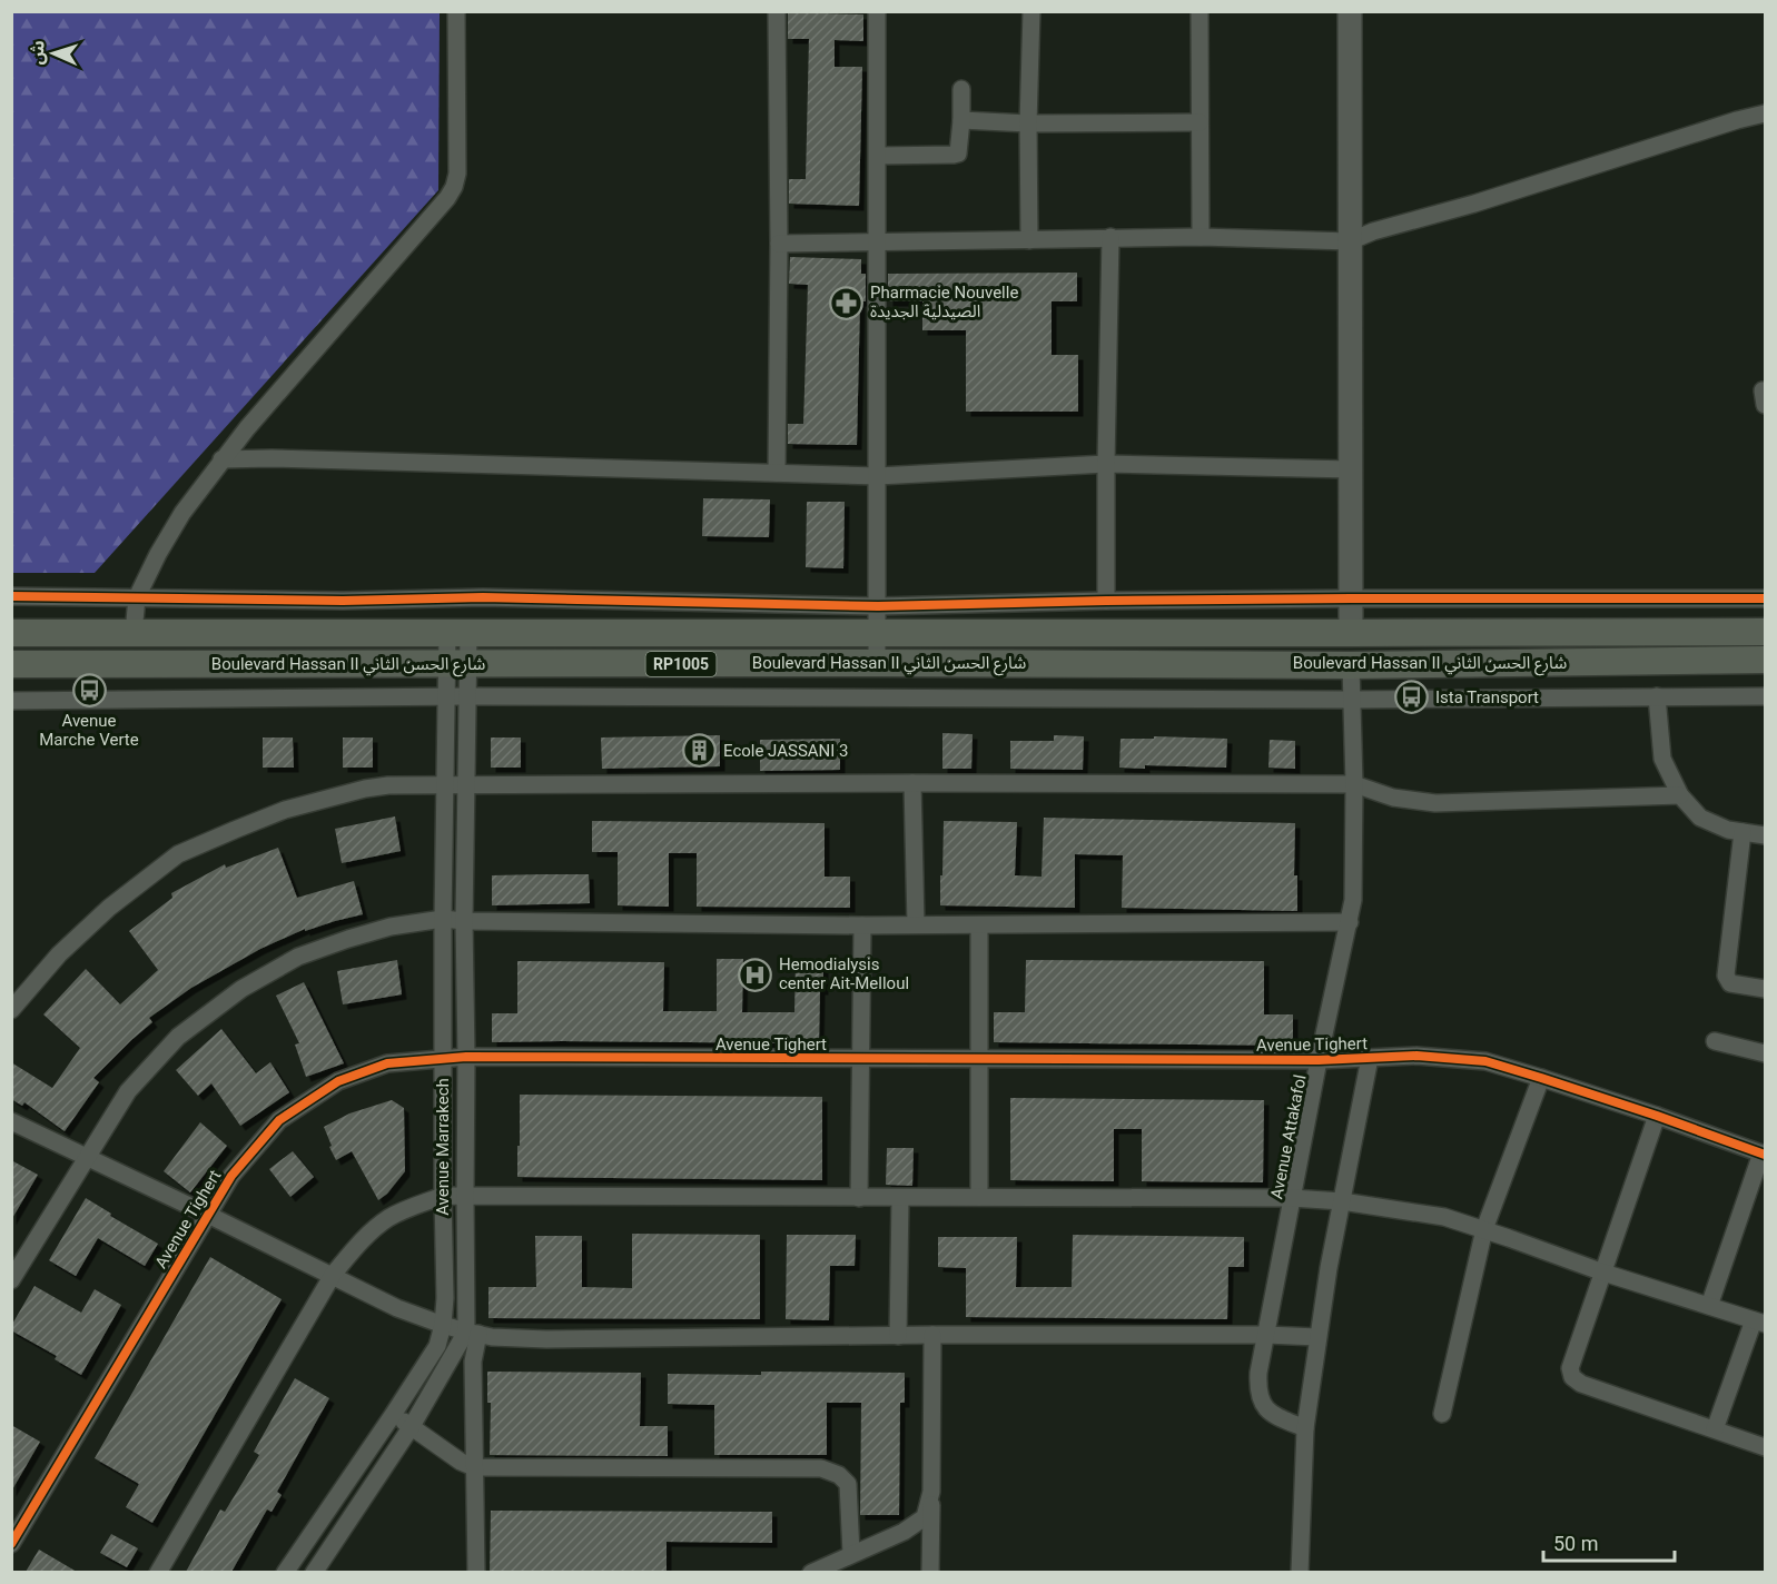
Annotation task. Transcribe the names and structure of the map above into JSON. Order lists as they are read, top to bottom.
{
  "streets": {
    "main road": ["Boulevard Hassan II شارع الحسن الثاني", "RP1005"],
    "street": ["Avenue Tighert", "Avenue Attakafol", "Avenue Marrakech"]
  },
  "crossings": [
    ["Boulevard Hassan II شارع الحسن الثاني", "Avenue Attakafol"],
    ["Boulevard Hassan II شارع الحسن الثاني", "Avenue Marrakech"],
    ["Avenue Tighert", "Avenue Attakafol"],
    ["Avenue Tighert", "Avenue Marrakech"]
  ],
  "places": {
    "pharmacy": ["Pharmacie Nouvelle الصيدلية الجديدة"],
    "bus stop": ["Avenue Marche Verte", "Ista Transport"],
    "building": ["Ecole JASSANI 3"],
    "hospital": ["Hemodialysis center Ait-Melloul"]
  },
  "scale_bar": "50 m",
  "north": "left"
}
